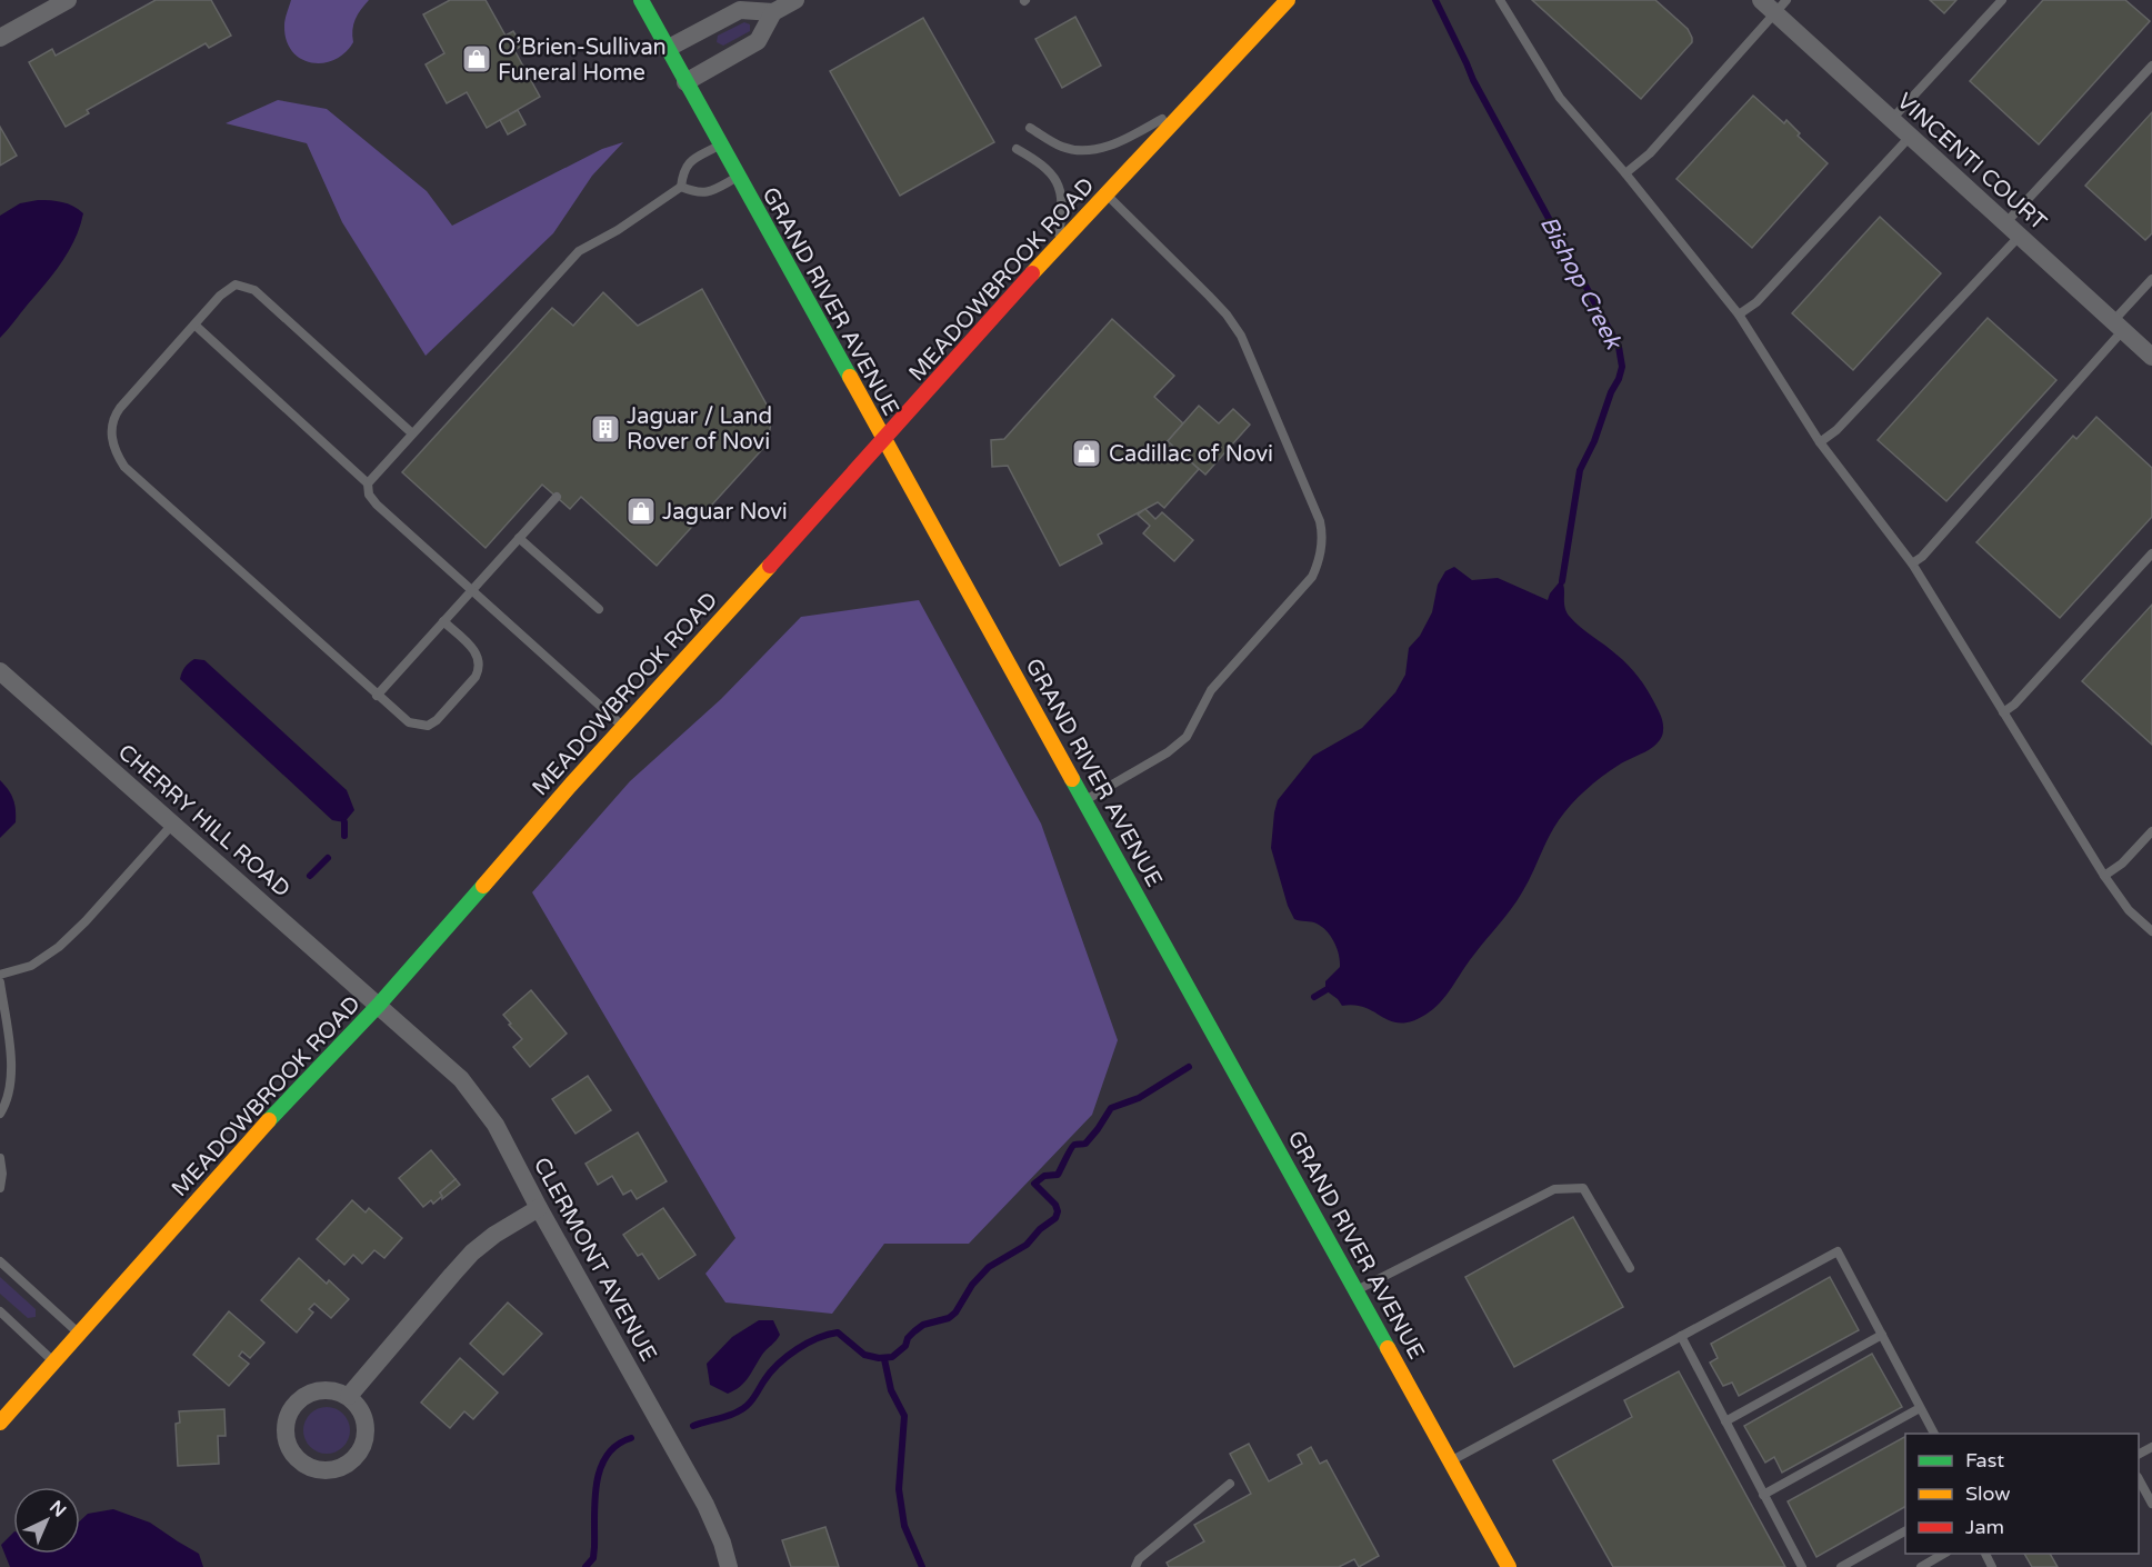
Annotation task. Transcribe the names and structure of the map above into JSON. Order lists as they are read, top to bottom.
{
  "streets": {
    "street": [
      "VINCENTI COURT",
      "MEADOWBROOK ROAD",
      "GRAND RIVER AVENUE",
      "CHERRY HILL ROAD",
      "CLERMONT AVENUE"
    ]
  },
  "crossings": [
    ["MEADOWBROOK ROAD", "GRAND RIVER AVENUE"],
    ["MEADOWBROOK ROAD", "CHERRY HILL ROAD"],
    ["MEADOWBROOK ROAD", "CLERMONT AVENUE"],
    ["CHERRY HILL ROAD", "CLERMONT AVENUE"]
  ],
  "water": ["Bishop Creek"],
  "places": {
    "shop": ["O’Brien-Sullivan Funeral Home", "Cadillac of Novi", "Jaguar Novi"],
    "building": ["Jaguar / Land Rover of Novi"]
  },
  "legend": ["Fast", "Slow", "Jam"],
  "north": "top right"
}
